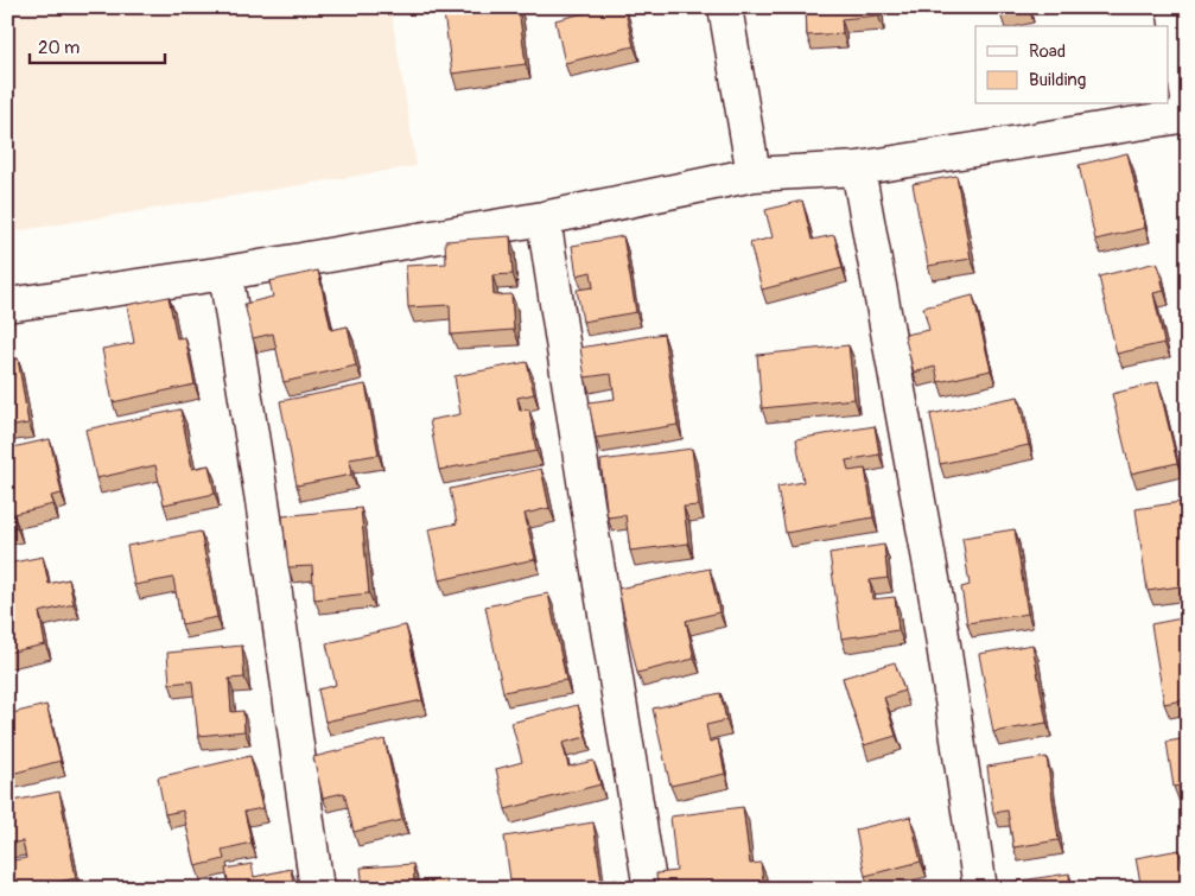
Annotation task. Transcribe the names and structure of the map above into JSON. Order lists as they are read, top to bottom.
{
  "legend": ["Road", "Building"],
  "scale_bar": "20 m"
}
